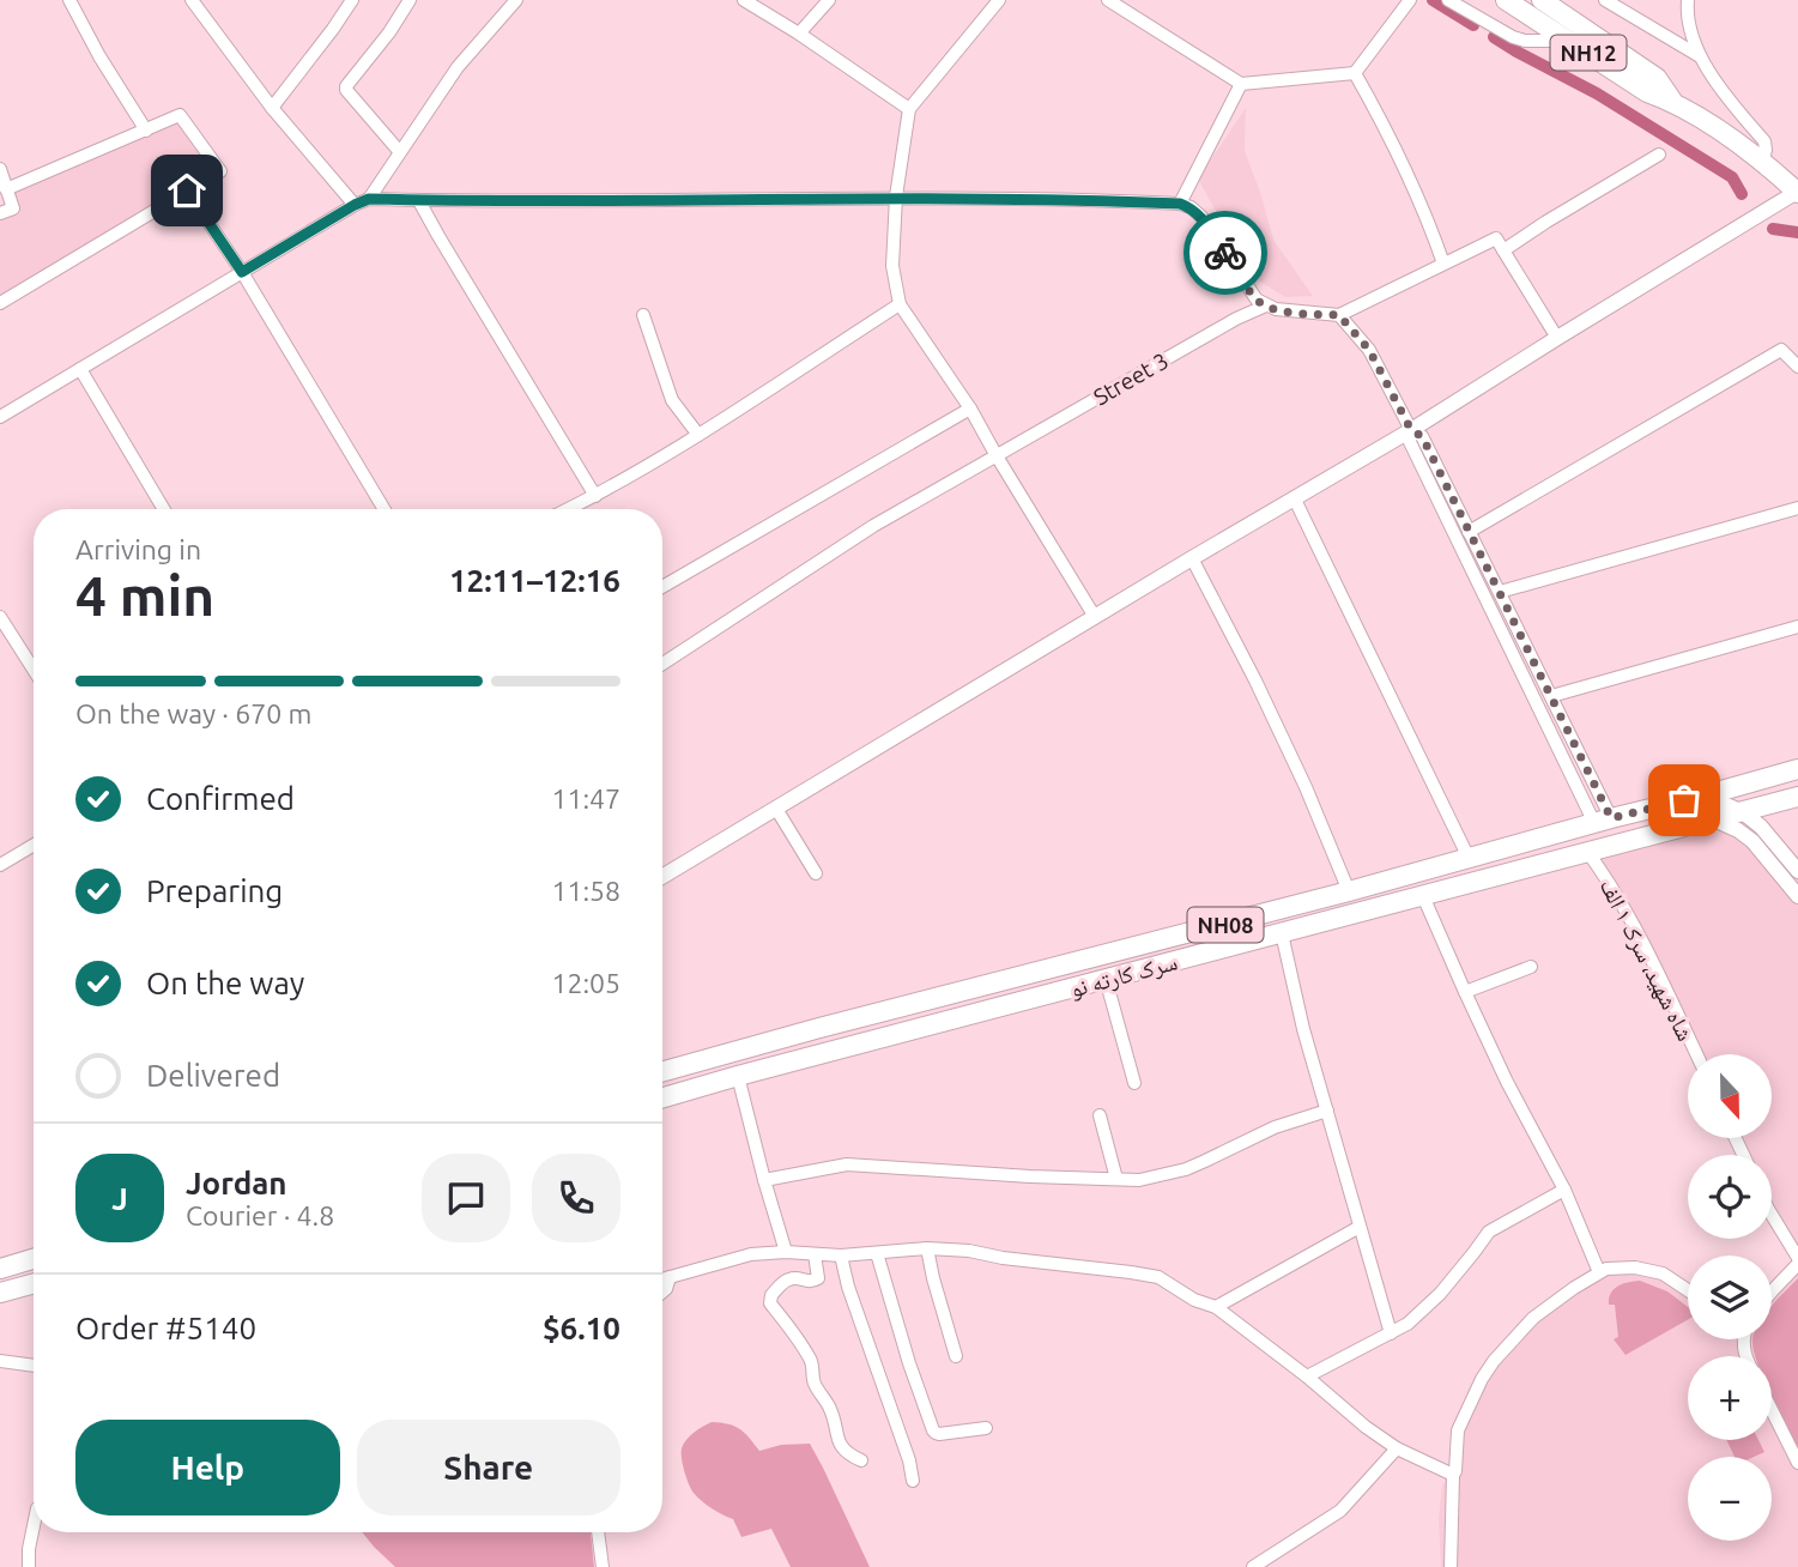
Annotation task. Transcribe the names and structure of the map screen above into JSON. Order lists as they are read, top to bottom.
{
  "streets": {
    "highway": ["NH12", "NH08", "سرک کارته نو"],
    "street": ["Street 3", "شاه شهید، سرک ۱ الف"]
  },
  "crossings": [
    ["شاه شهید، سرک ۱ الف", "سرک کارته نو"]
  ],
  "north": "bottom",
  "page": {
    "heading": ["4 min", "Arriving in", "12:11–12:16"],
    "panel": [
      "Jordan",
      "Courier · 4.8",
      "Order #5140",
      "$6.10"
    ],
    "bar": "On the way · 670 m",
    "list": [
      ["Confirmed", "11:47"],
      ["Preparing", "11:58"],
      ["On the way", "12:05"],
      "Delivered"
    ],
    "map_buttons": ["+", "−"],
    "round": "J",
    "buttons": ["Help", "Share"]
  }
}
